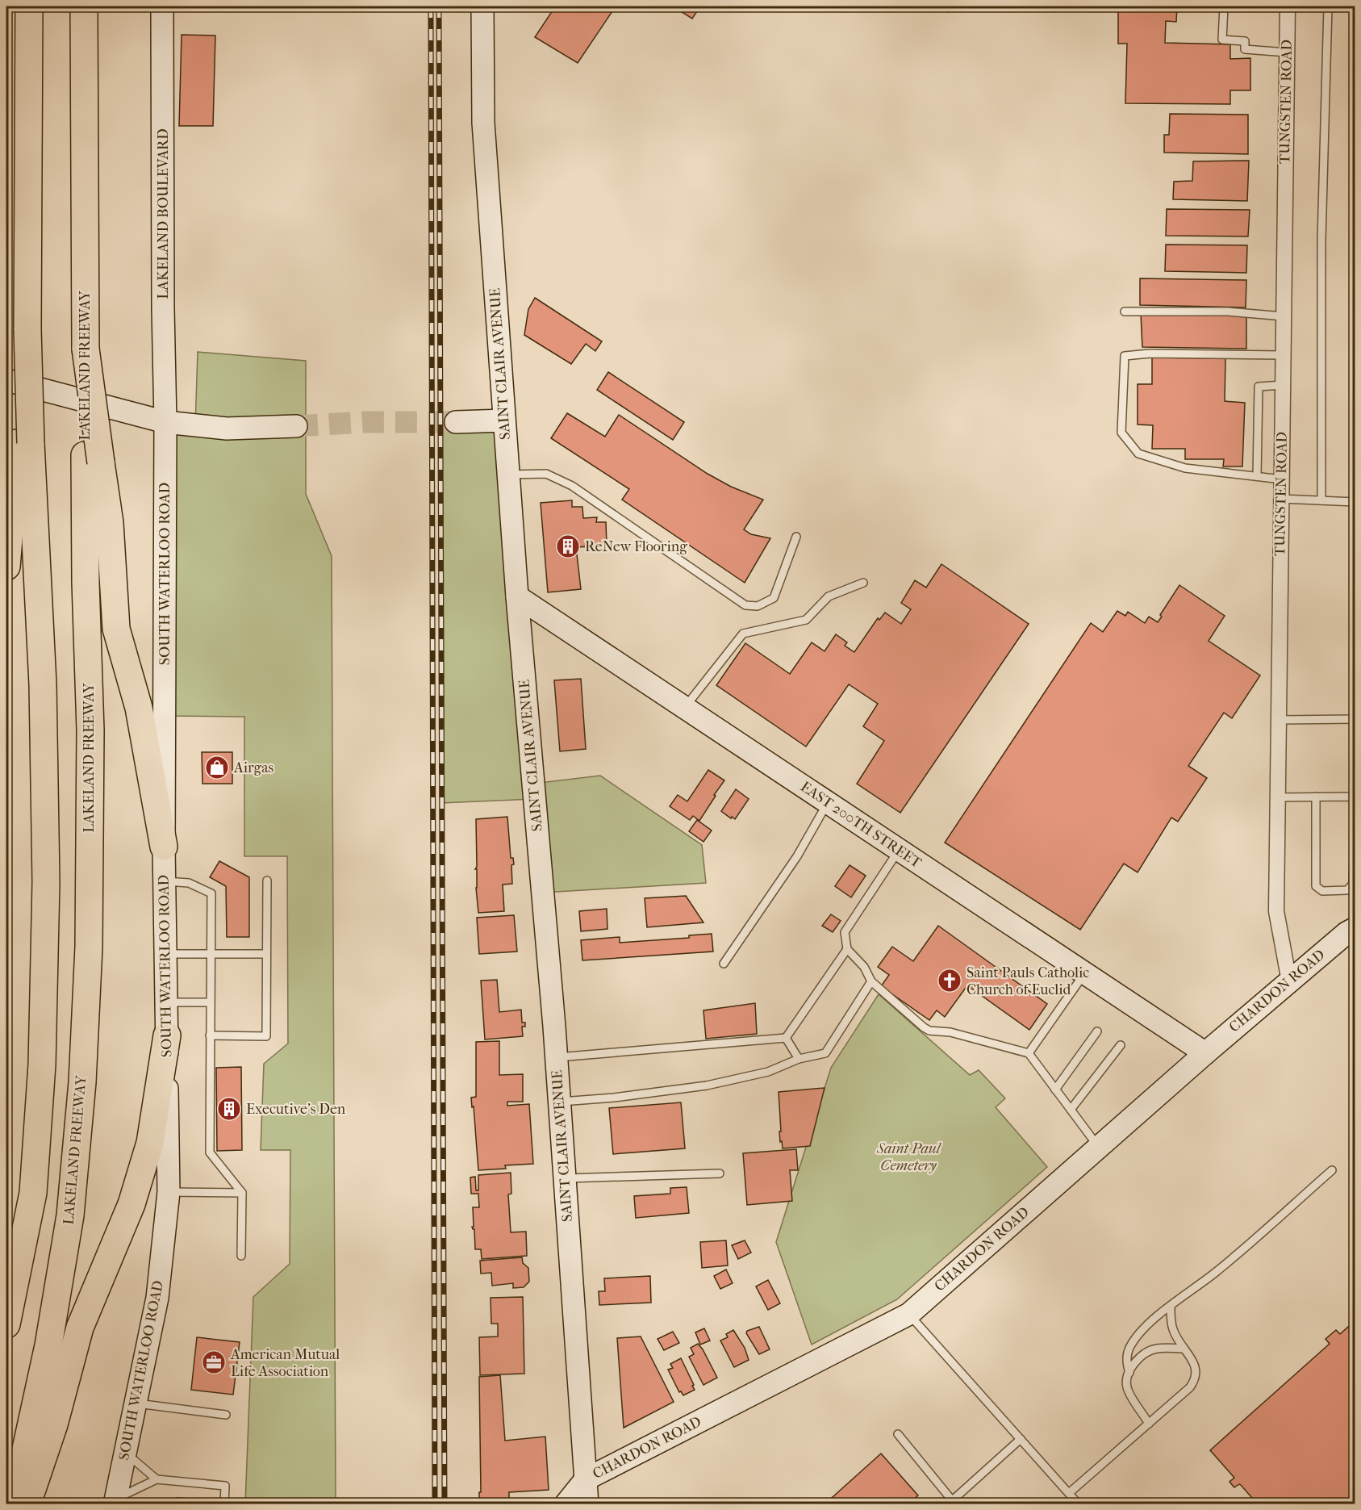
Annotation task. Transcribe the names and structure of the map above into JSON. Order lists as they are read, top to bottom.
{
  "streets": {
    "highway": ["LAKELAND FREEWAY"],
    "street": [
      "TUNGSTEN ROAD",
      "LAKELAND BOULEVARD",
      "SAINT CLAIR AVENUE",
      "SOUTH WATERLOO ROAD",
      "EAST 200TH STREET",
      "CHARDON ROAD"
    ]
  },
  "crossings": [
    ["TUNGSTEN ROAD", "CHARDON ROAD"],
    ["LAKELAND BOULEVARD", "SOUTH WATERLOO ROAD"],
    ["SAINT CLAIR AVENUE", "EAST 200TH STREET"],
    ["SAINT CLAIR AVENUE", "CHARDON ROAD"],
    ["EAST 200TH STREET", "CHARDON ROAD"]
  ],
  "parks": ["Saint Paul Cemetery"],
  "places": {
    "building": ["ReNew Flooring", "Executive's Den"],
    "shop": ["Airgas"],
    "church": ["Saint Pauls Catholic Church of Euclid"],
    "office": ["American Mutual Life Association"]
  }
}
